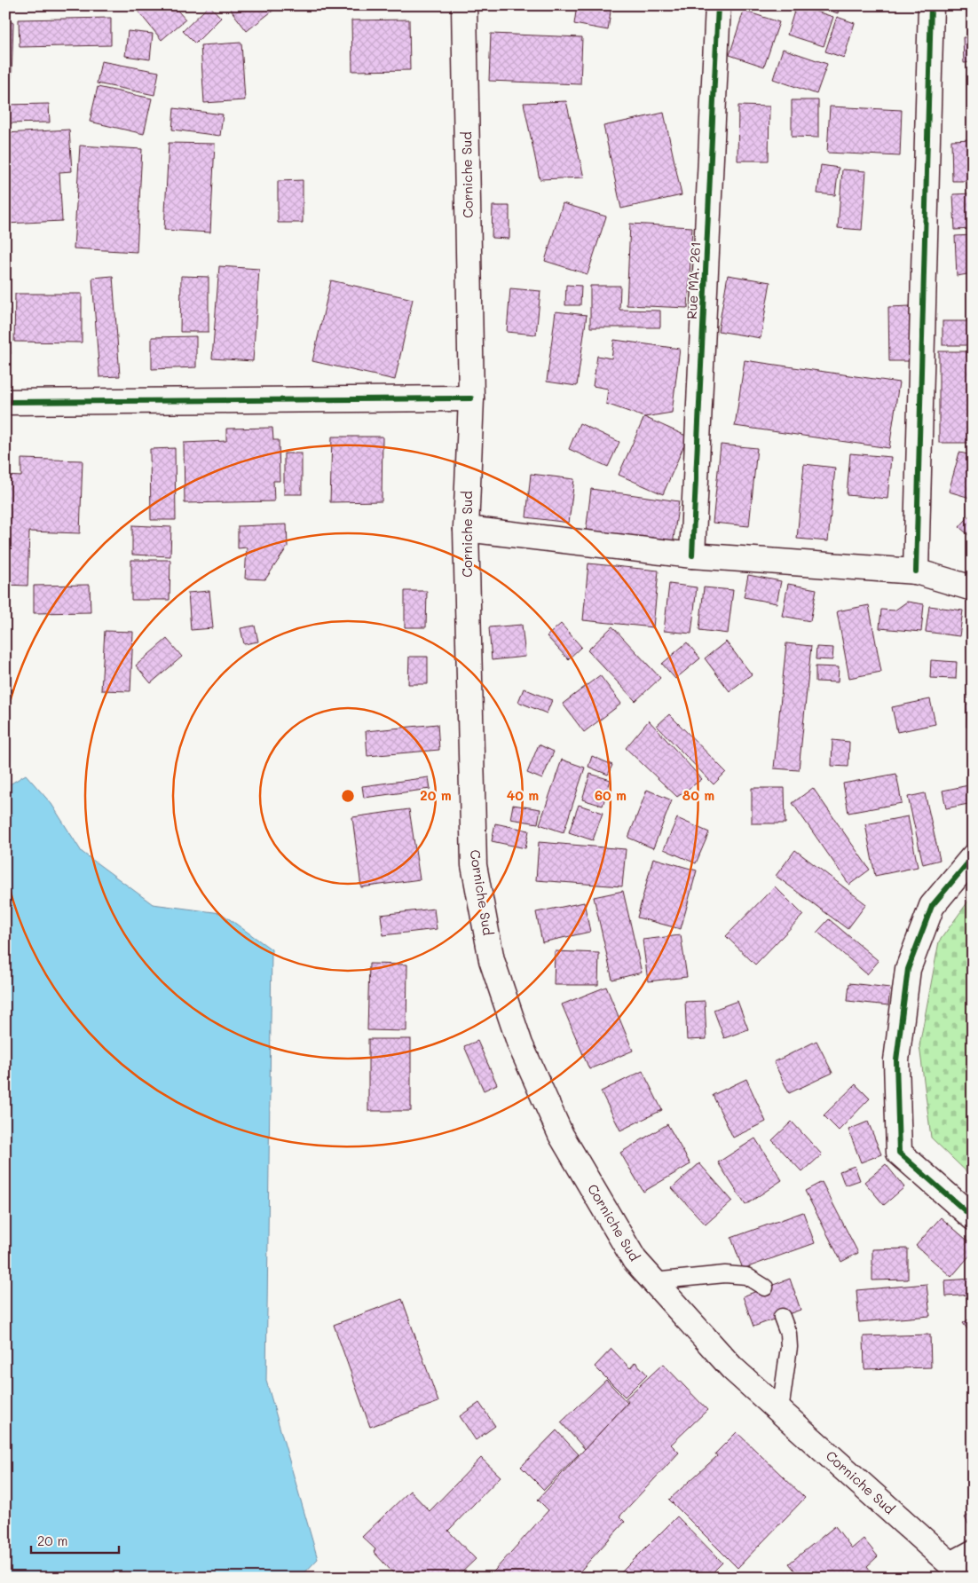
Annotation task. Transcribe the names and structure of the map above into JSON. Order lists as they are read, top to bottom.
{
  "streets": {
    "street": ["Corniche Sud", "Rue MA. 261"]
  },
  "scale_bar": "20 m",
  "rings": [
    "20 m",
    "40 m",
    "60 m",
    "80 m"
  ]
}
